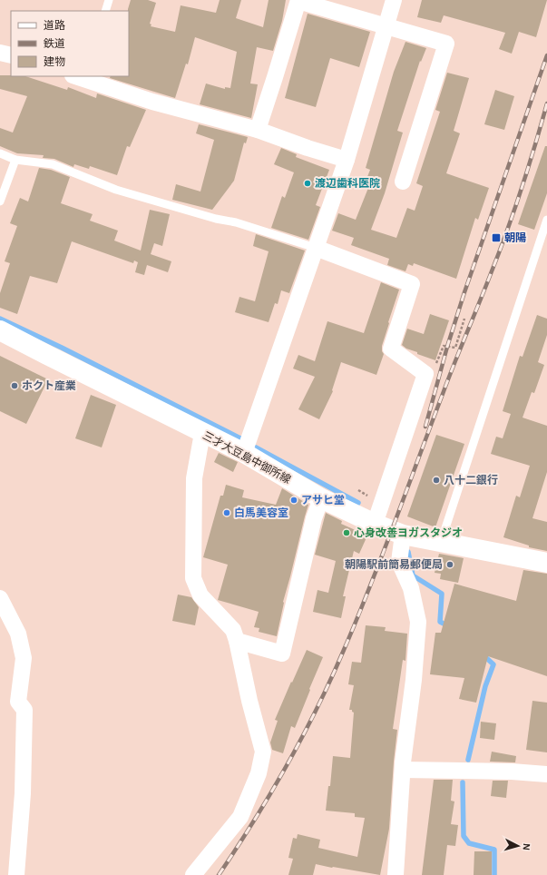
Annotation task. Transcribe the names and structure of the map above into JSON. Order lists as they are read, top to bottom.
{
  "streets": {
    "main road": ["三才大豆島中御所線"]
  },
  "places": {
    "other": [
      "渡辺歯科医院",
      "ホクト産業",
      "八十二銀行",
      "アサヒ堂",
      "白馬美容室",
      "心身改善ヨガスタジオ",
      "朝陽駅前簡易郵便局"
    ],
    "transit": ["朝陽"]
  },
  "legend": ["道路", "鉄道", "建物"],
  "north": "right"
}
